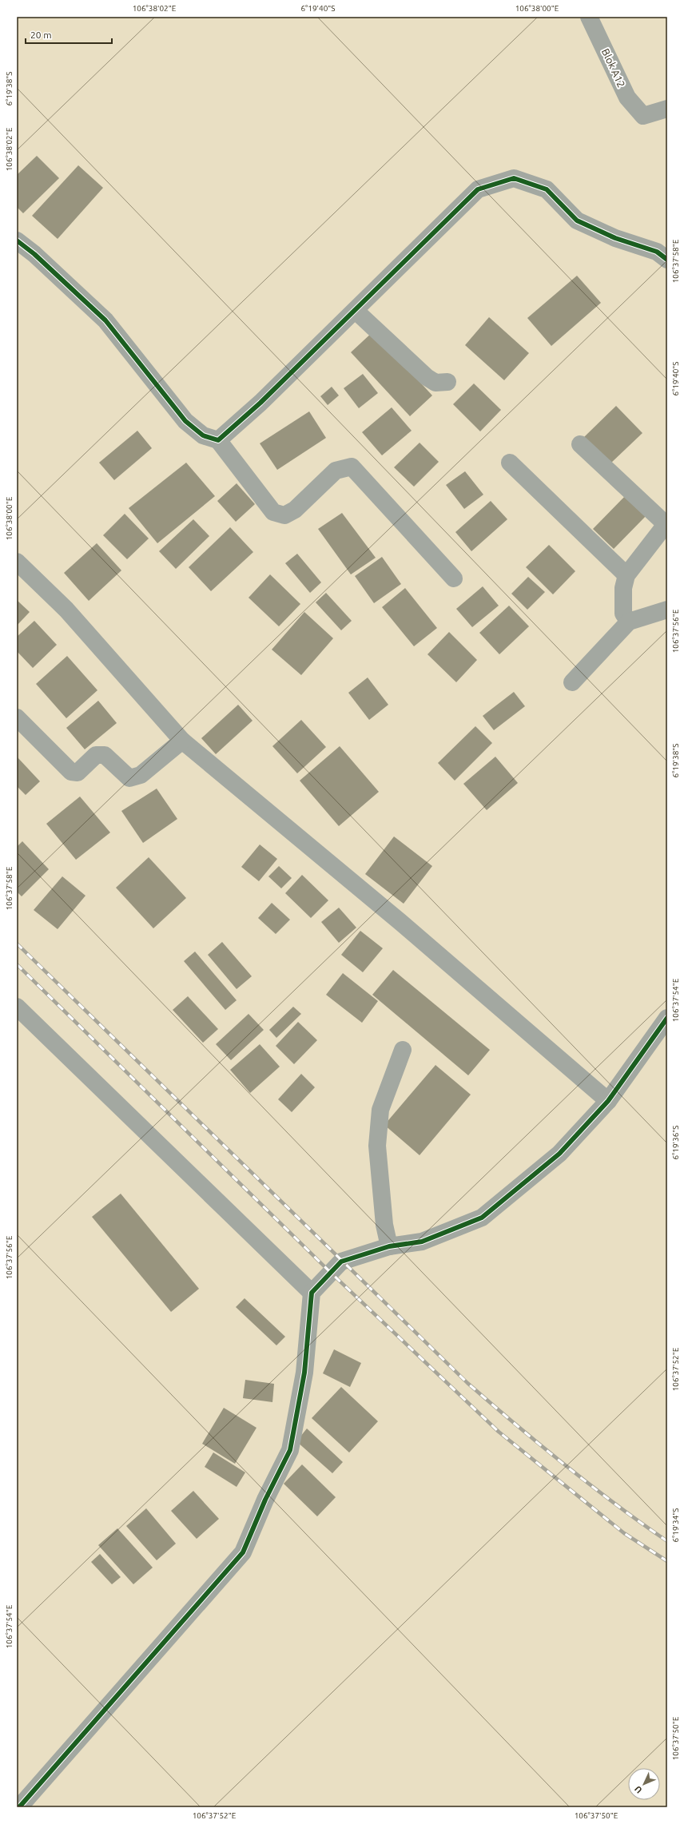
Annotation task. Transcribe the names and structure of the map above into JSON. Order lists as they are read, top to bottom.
{
  "streets": {
    "street": ["Blok A12"]
  },
  "scale_bar": "20 m",
  "north": "bottom left",
  "coordinates": [
    "106°38'02\"E",
    "6°19'40\"S",
    "106°38'00\"E",
    "6°19'38\"S",
    "106°37'58\"E",
    "106°37'56\"E",
    "106°37'54\"E",
    "6°19'36\"S",
    "106°37'52\"E",
    "6°19'34\"S",
    "106°37'50\"E"
  ]
}
